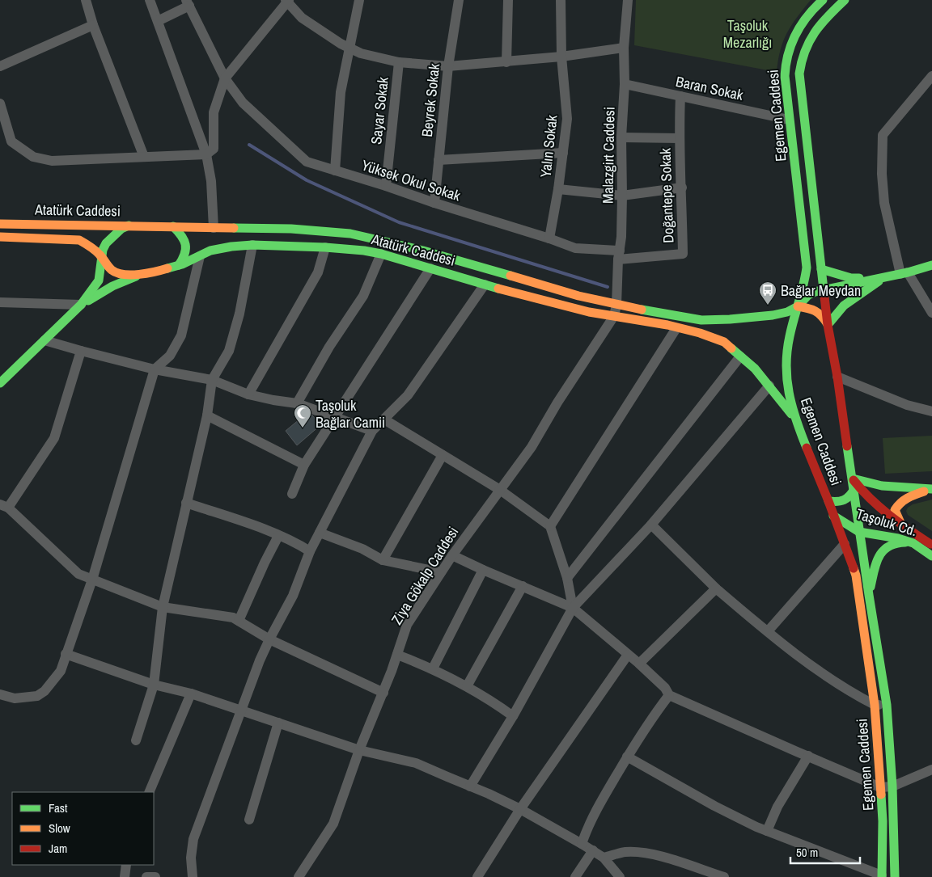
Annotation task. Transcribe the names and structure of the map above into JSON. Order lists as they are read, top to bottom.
{
  "streets": {
    "main road": ["Egemen Caddesi", "Atatürk Caddesi", "Taşoluk Cd."],
    "street": [
      "Baran Sokak",
      "Beyrek Sokak",
      "Sayar Sokak",
      "Yalın Sokak",
      "Malazgirt Caddesi",
      "Yüksek Okul Sokak",
      "Doğantepe Sokak",
      "Ziya Gökalp Caddesi"
    ]
  },
  "crossings": [
    ["Baran Sokak", "Egemen Caddesi"],
    ["Baran Sokak", "Malazgirt Caddesi"],
    ["Baran Sokak", "Doğantepe Sokak"],
    ["Beyrek Sokak", "Yüksek Okul Sokak"],
    ["Sayar Sokak", "Yüksek Okul Sokak"],
    ["Egemen Caddesi", "Atatürk Caddesi"],
    ["Egemen Caddesi", "Taşoluk Cd."],
    ["Yalın Sokak", "Yüksek Okul Sokak"],
    ["Malazgirt Caddesi", "Yüksek Okul Sokak"],
    ["Malazgirt Caddesi", "Doğantepe Sokak"],
    ["Malazgirt Caddesi", "Atatürk Caddesi"],
    ["Malazgirt Caddesi", "Ziya Gökalp Caddesi"],
    ["Yüksek Okul Sokak", "Doğantepe Sokak"],
    ["Atatürk Caddesi", "Ziya Gökalp Caddesi"]
  ],
  "parks": ["Taşoluk Mezarlığı"],
  "places": {
    "bus stop": ["Bağlar Meydan"],
    "mosque": ["Taşoluk Bağlar Camii"]
  },
  "legend": ["Fast", "Slow", "Jam"],
  "scale_bar": "50 m"
}
